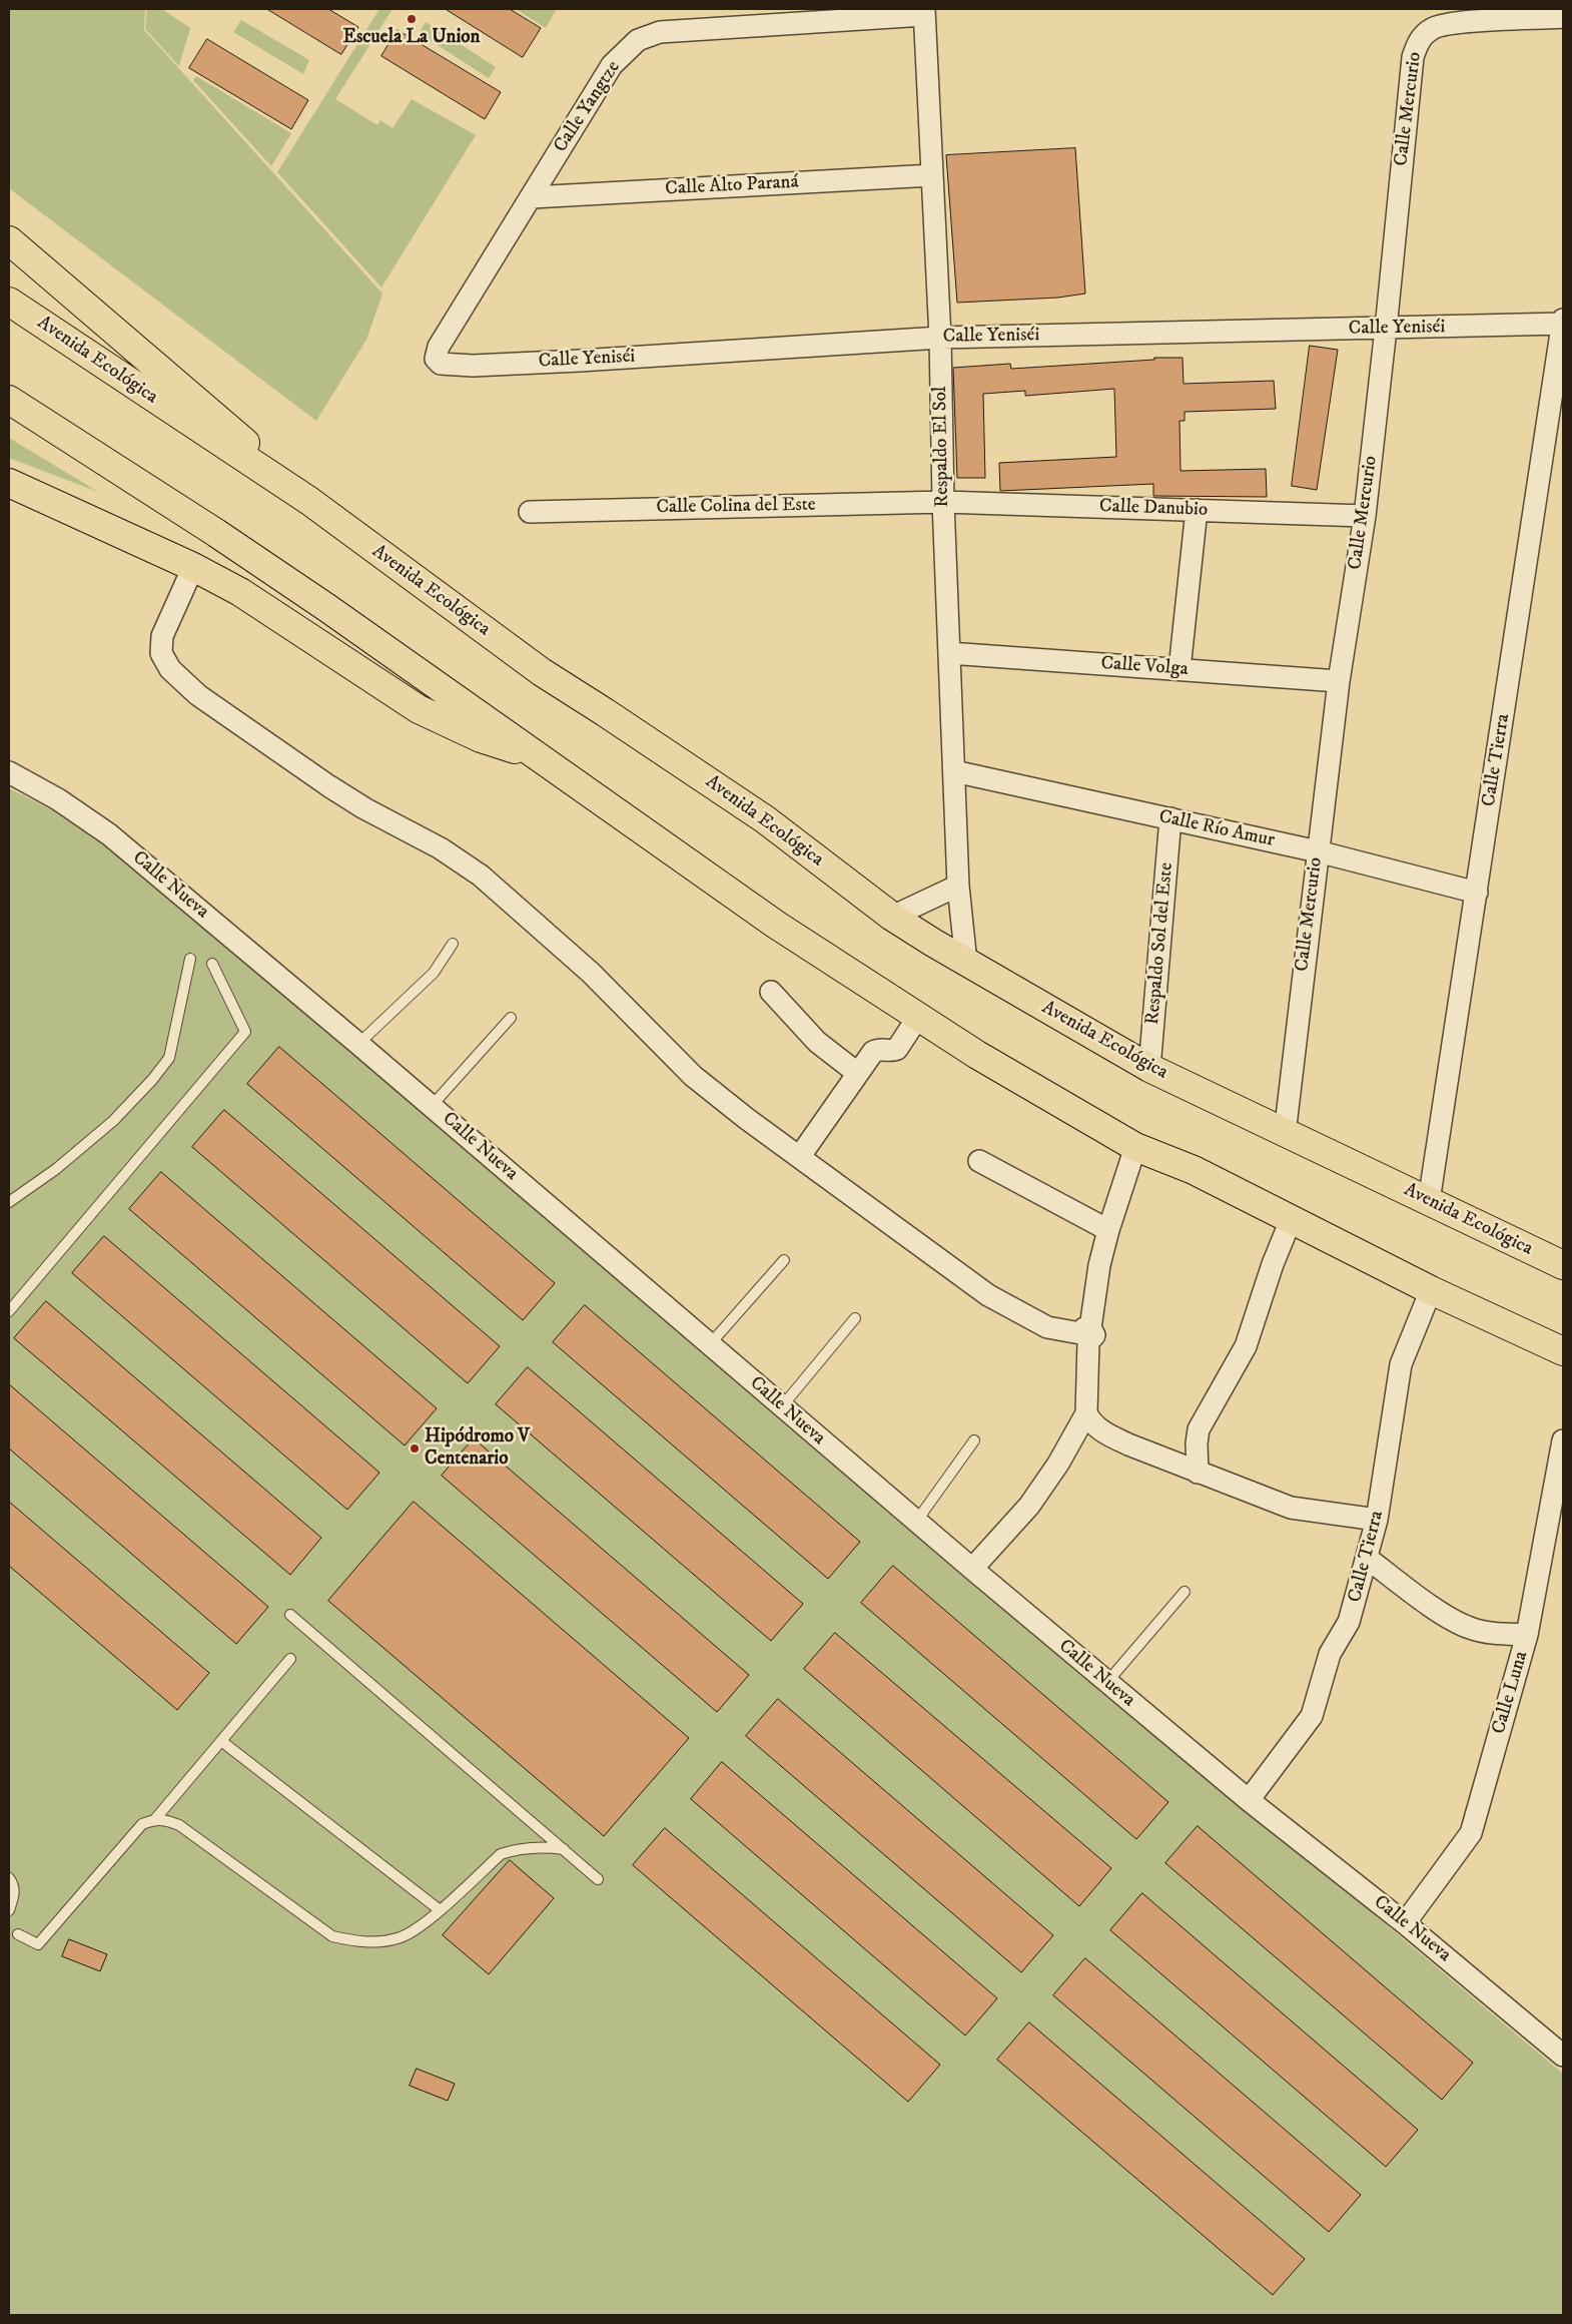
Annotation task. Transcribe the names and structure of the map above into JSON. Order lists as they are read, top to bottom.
{
  "streets": {
    "main road": ["Avenida Ecológica"],
    "street": [
      "Calle Yangtze",
      "Calle Mercurio",
      "Calle Alto Paraná",
      "Calle Yeniséi",
      "Respaldo El Sol",
      "Calle Colina del Este",
      "Calle Danubio",
      "Calle Volga",
      "Calle Tierra",
      "Calle Río Amur",
      "Calle Nueva",
      "Respaldo Sol del Este",
      "Calle Luna"
    ]
  },
  "crossings": [
    ["Calle Yangtze", "Calle Alto Paraná"],
    ["Calle Yangtze", "Calle Yeniséi"],
    ["Calle Yangtze", "Respaldo El Sol"],
    ["Calle Mercurio", "Calle Yeniséi"],
    ["Calle Mercurio", "Avenida Ecológica"],
    ["Calle Mercurio", "Calle Danubio"],
    ["Calle Mercurio", "Calle Volga"],
    ["Calle Mercurio", "Calle Río Amur"],
    ["Calle Alto Paraná", "Respaldo El Sol"],
    ["Calle Yeniséi", "Respaldo El Sol"],
    ["Calle Yeniséi", "Calle Tierra"],
    ["Avenida Ecológica", "Respaldo El Sol"],
    ["Avenida Ecológica", "Calle Tierra"],
    ["Avenida Ecológica", "Respaldo Sol del Este"],
    ["Respaldo El Sol", "Calle Colina del Este"],
    ["Respaldo El Sol", "Calle Danubio"],
    ["Respaldo El Sol", "Calle Volga"],
    ["Respaldo El Sol", "Calle Río Amur"],
    ["Calle Colina del Este", "Calle Danubio"],
    ["Calle Tierra", "Calle Río Amur"],
    ["Calle Tierra", "Calle Nueva"],
    ["Calle Río Amur", "Respaldo Sol del Este"],
    ["Calle Nueva", "Calle Luna"]
  ],
  "places": ["Escuela La Union", "Hipódromo V Centenario"]
}
